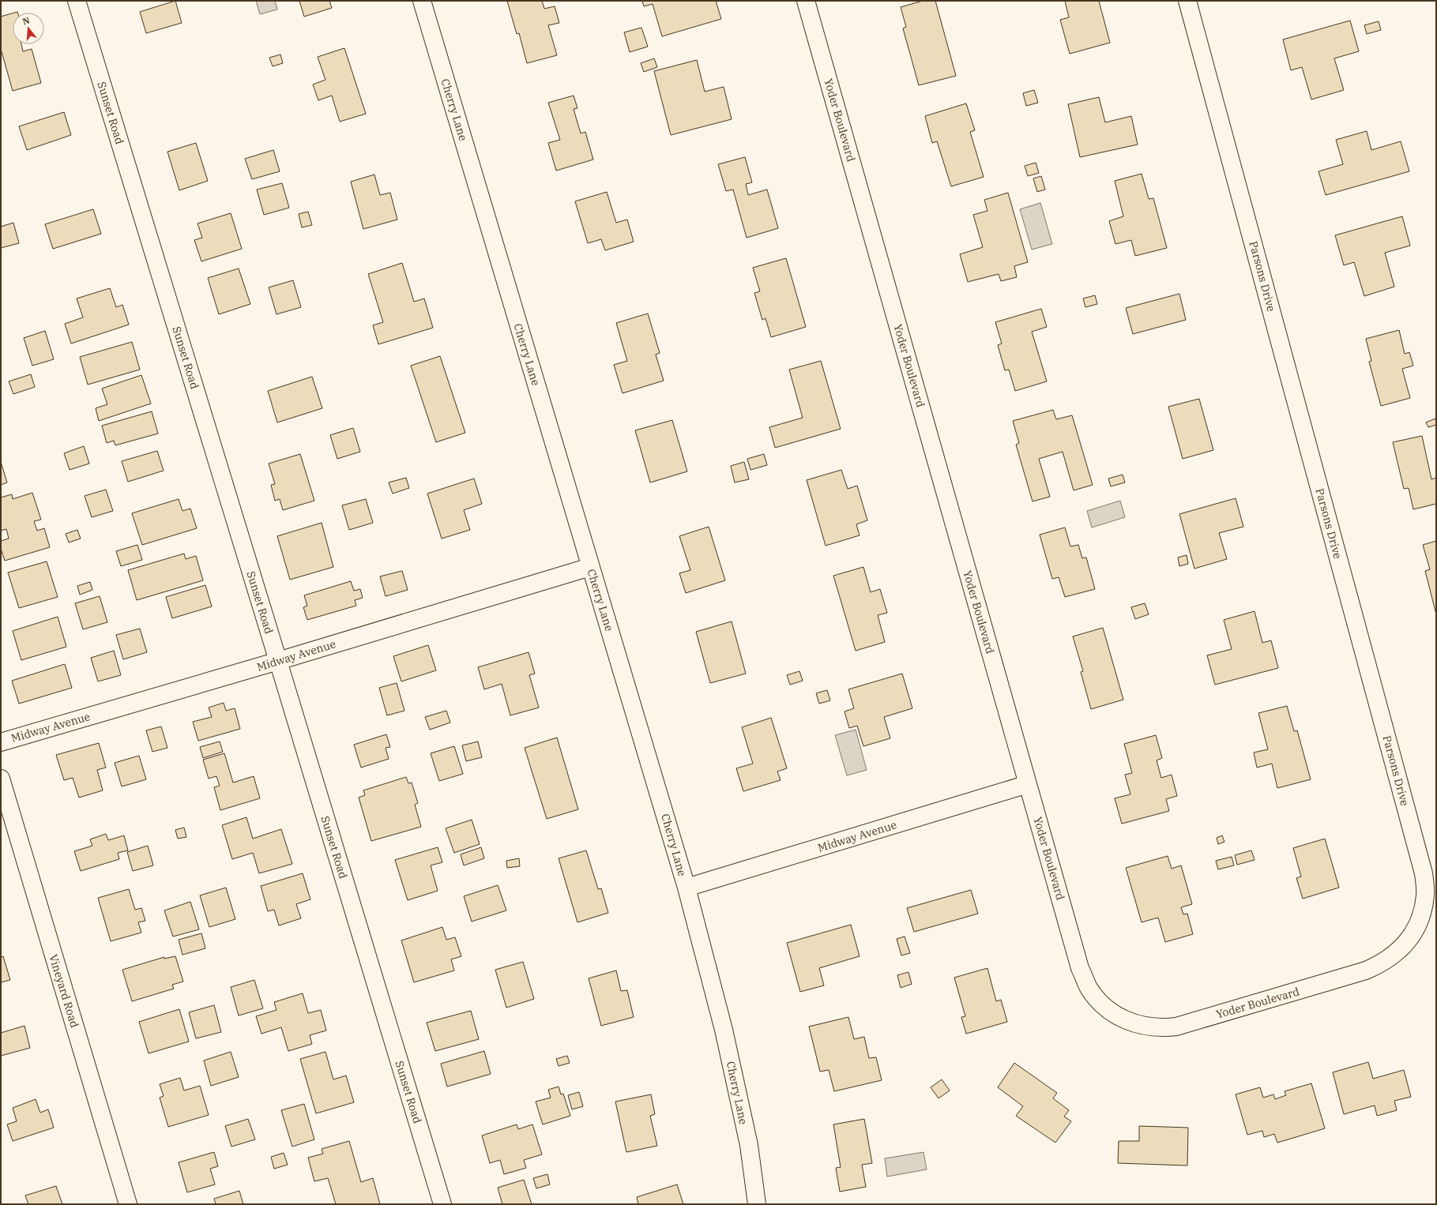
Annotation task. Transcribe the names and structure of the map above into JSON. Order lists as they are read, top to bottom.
{
  "streets": {
    "street": [
      "Cherry Lane",
      "Sunset Road",
      "Yoder Boulevard",
      "Parsons Drive",
      "Midway Avenue",
      "Vineyard Road"
    ]
  },
  "crossings": [
    ["Cherry Lane", "Midway Avenue"],
    ["Sunset Road", "Midway Avenue"],
    ["Yoder Boulevard", "Parsons Drive"],
    ["Yoder Boulevard", "Midway Avenue"]
  ],
  "north": "top"
}
